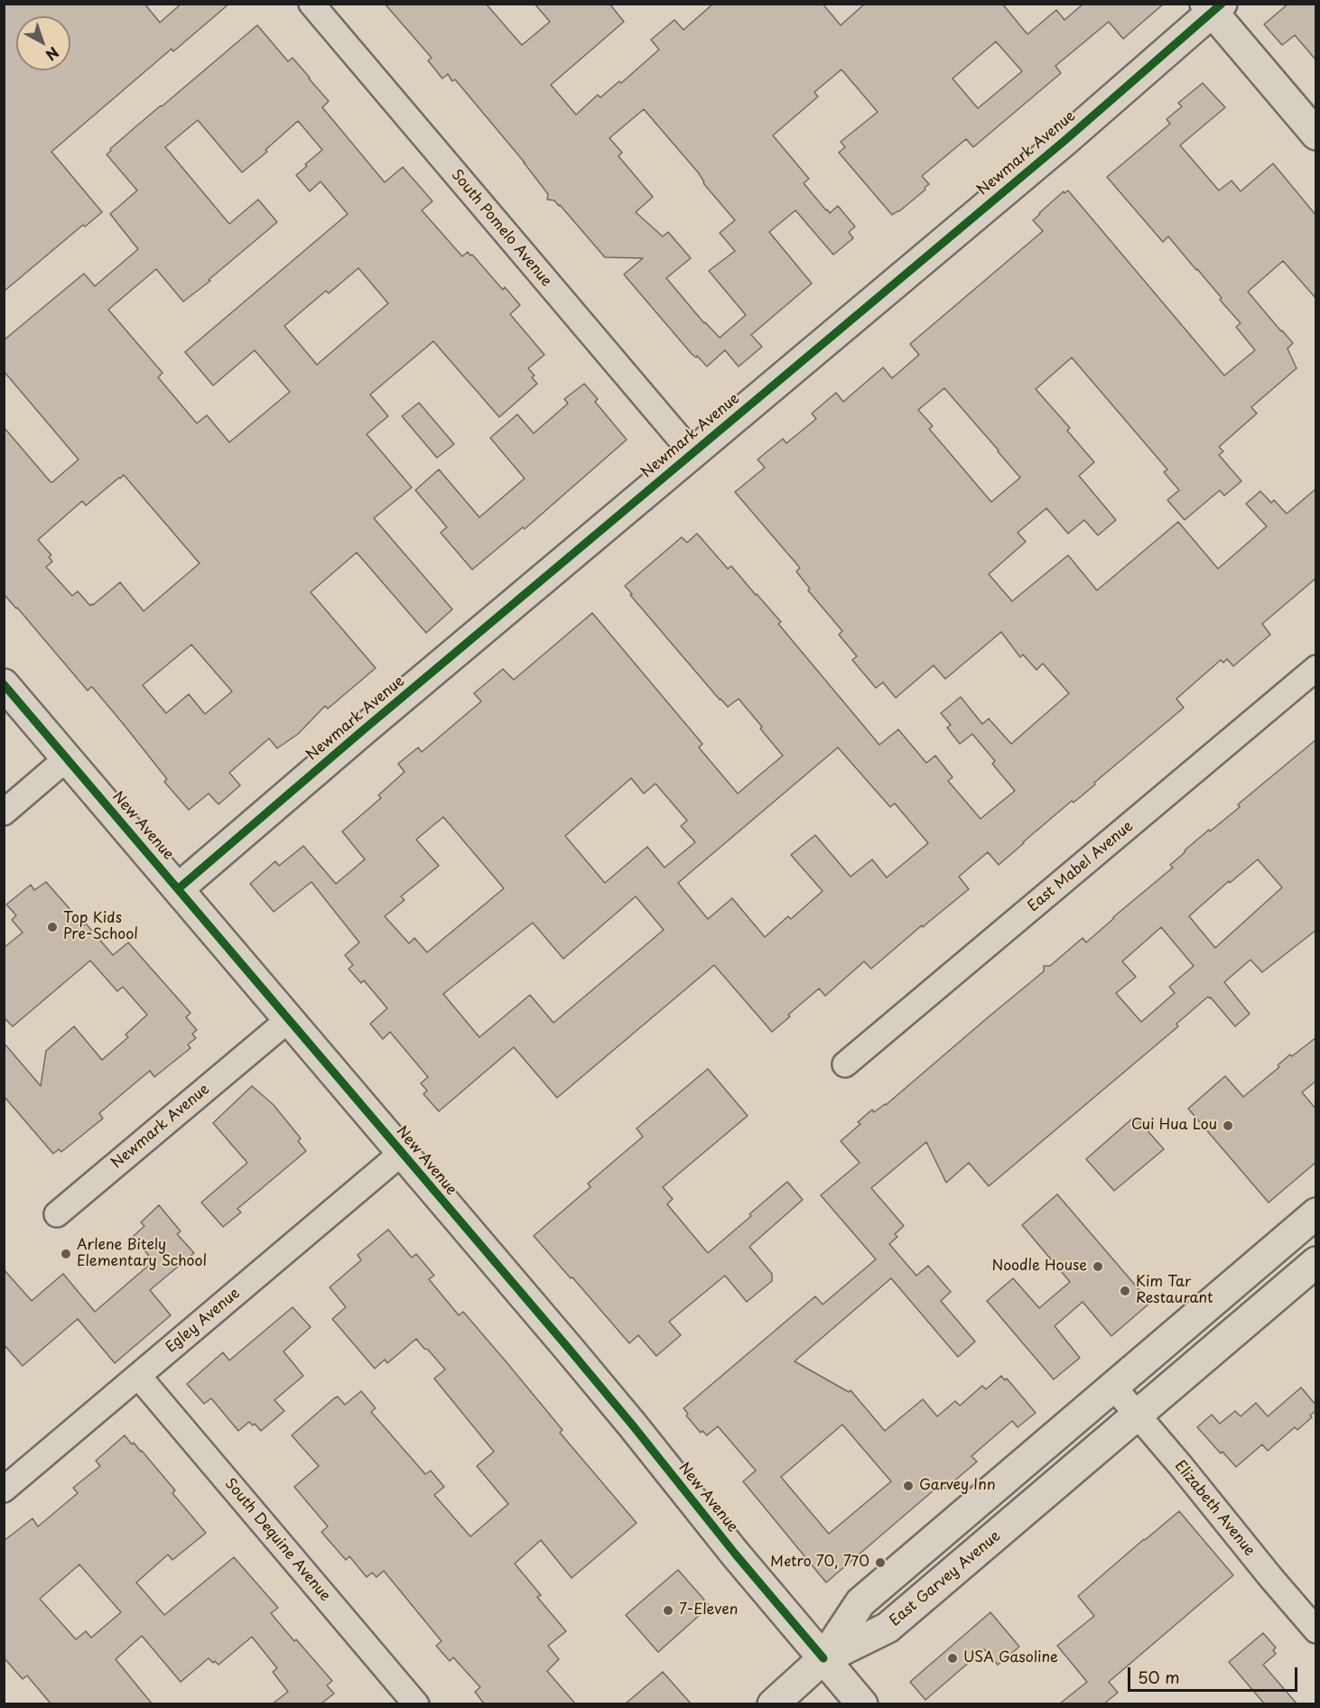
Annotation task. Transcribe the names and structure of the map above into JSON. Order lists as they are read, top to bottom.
{
  "streets": {
    "street": [
      "Newmark Avenue",
      "South Pomelo Avenue",
      "New Avenue",
      "East Mabel Avenue",
      "Egley Avenue",
      "Elizabeth Avenue",
      "South Dequine Avenue",
      "East Garvey Avenue"
    ]
  },
  "crossings": [
    ["Newmark Avenue", "South Pomelo Avenue"],
    ["Newmark Avenue", "New Avenue"],
    ["New Avenue", "Egley Avenue"],
    ["New Avenue", "East Garvey Avenue"],
    ["Egley Avenue", "South Dequine Avenue"],
    ["Elizabeth Avenue", "East Garvey Avenue"]
  ],
  "places": [
    "Top Kids Pre-School",
    "Cui Hua Lou",
    "Arlene Bitely Elementary School",
    "Noodle House",
    "Kim Tar Restaurant",
    "Garvey Inn",
    "Metro 70, 770",
    "7-Eleven",
    "USA Gasoline"
  ],
  "scale_bar": "50 m",
  "north": "bottom right"
}
